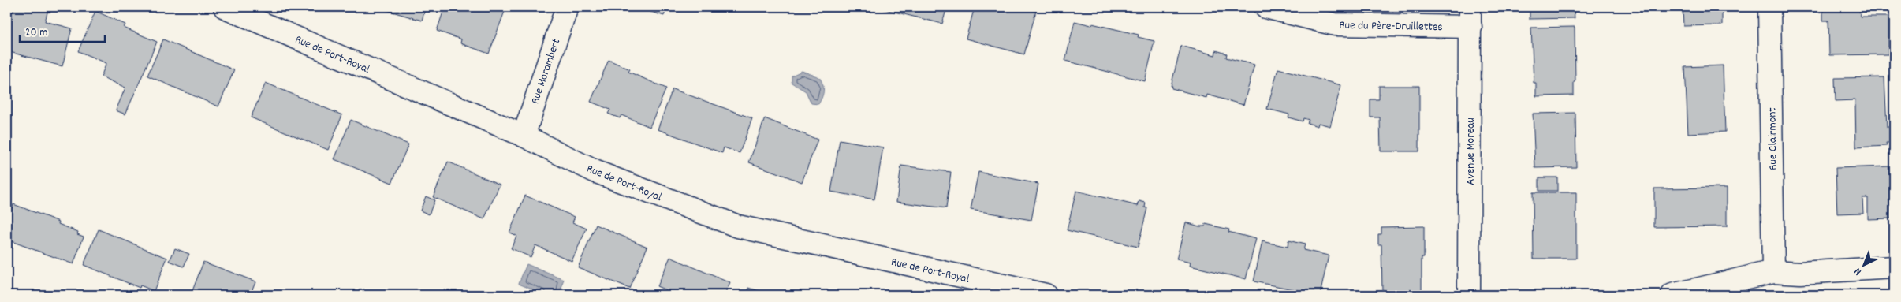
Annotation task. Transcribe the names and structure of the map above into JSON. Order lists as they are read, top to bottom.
{
  "streets": {
    "street": [
      "Rue du Père-Druillettes",
      "Rue de Port-Royal",
      "Rue Morambert",
      "Rue Clairmont",
      "Avenue Moreau"
    ]
  },
  "crossings": [
    ["Rue du Père-Druillettes", "Avenue Moreau"],
    ["Rue de Port-Royal", "Rue Morambert"]
  ],
  "scale_bar": "20 m",
  "north": "bottom left"
}
